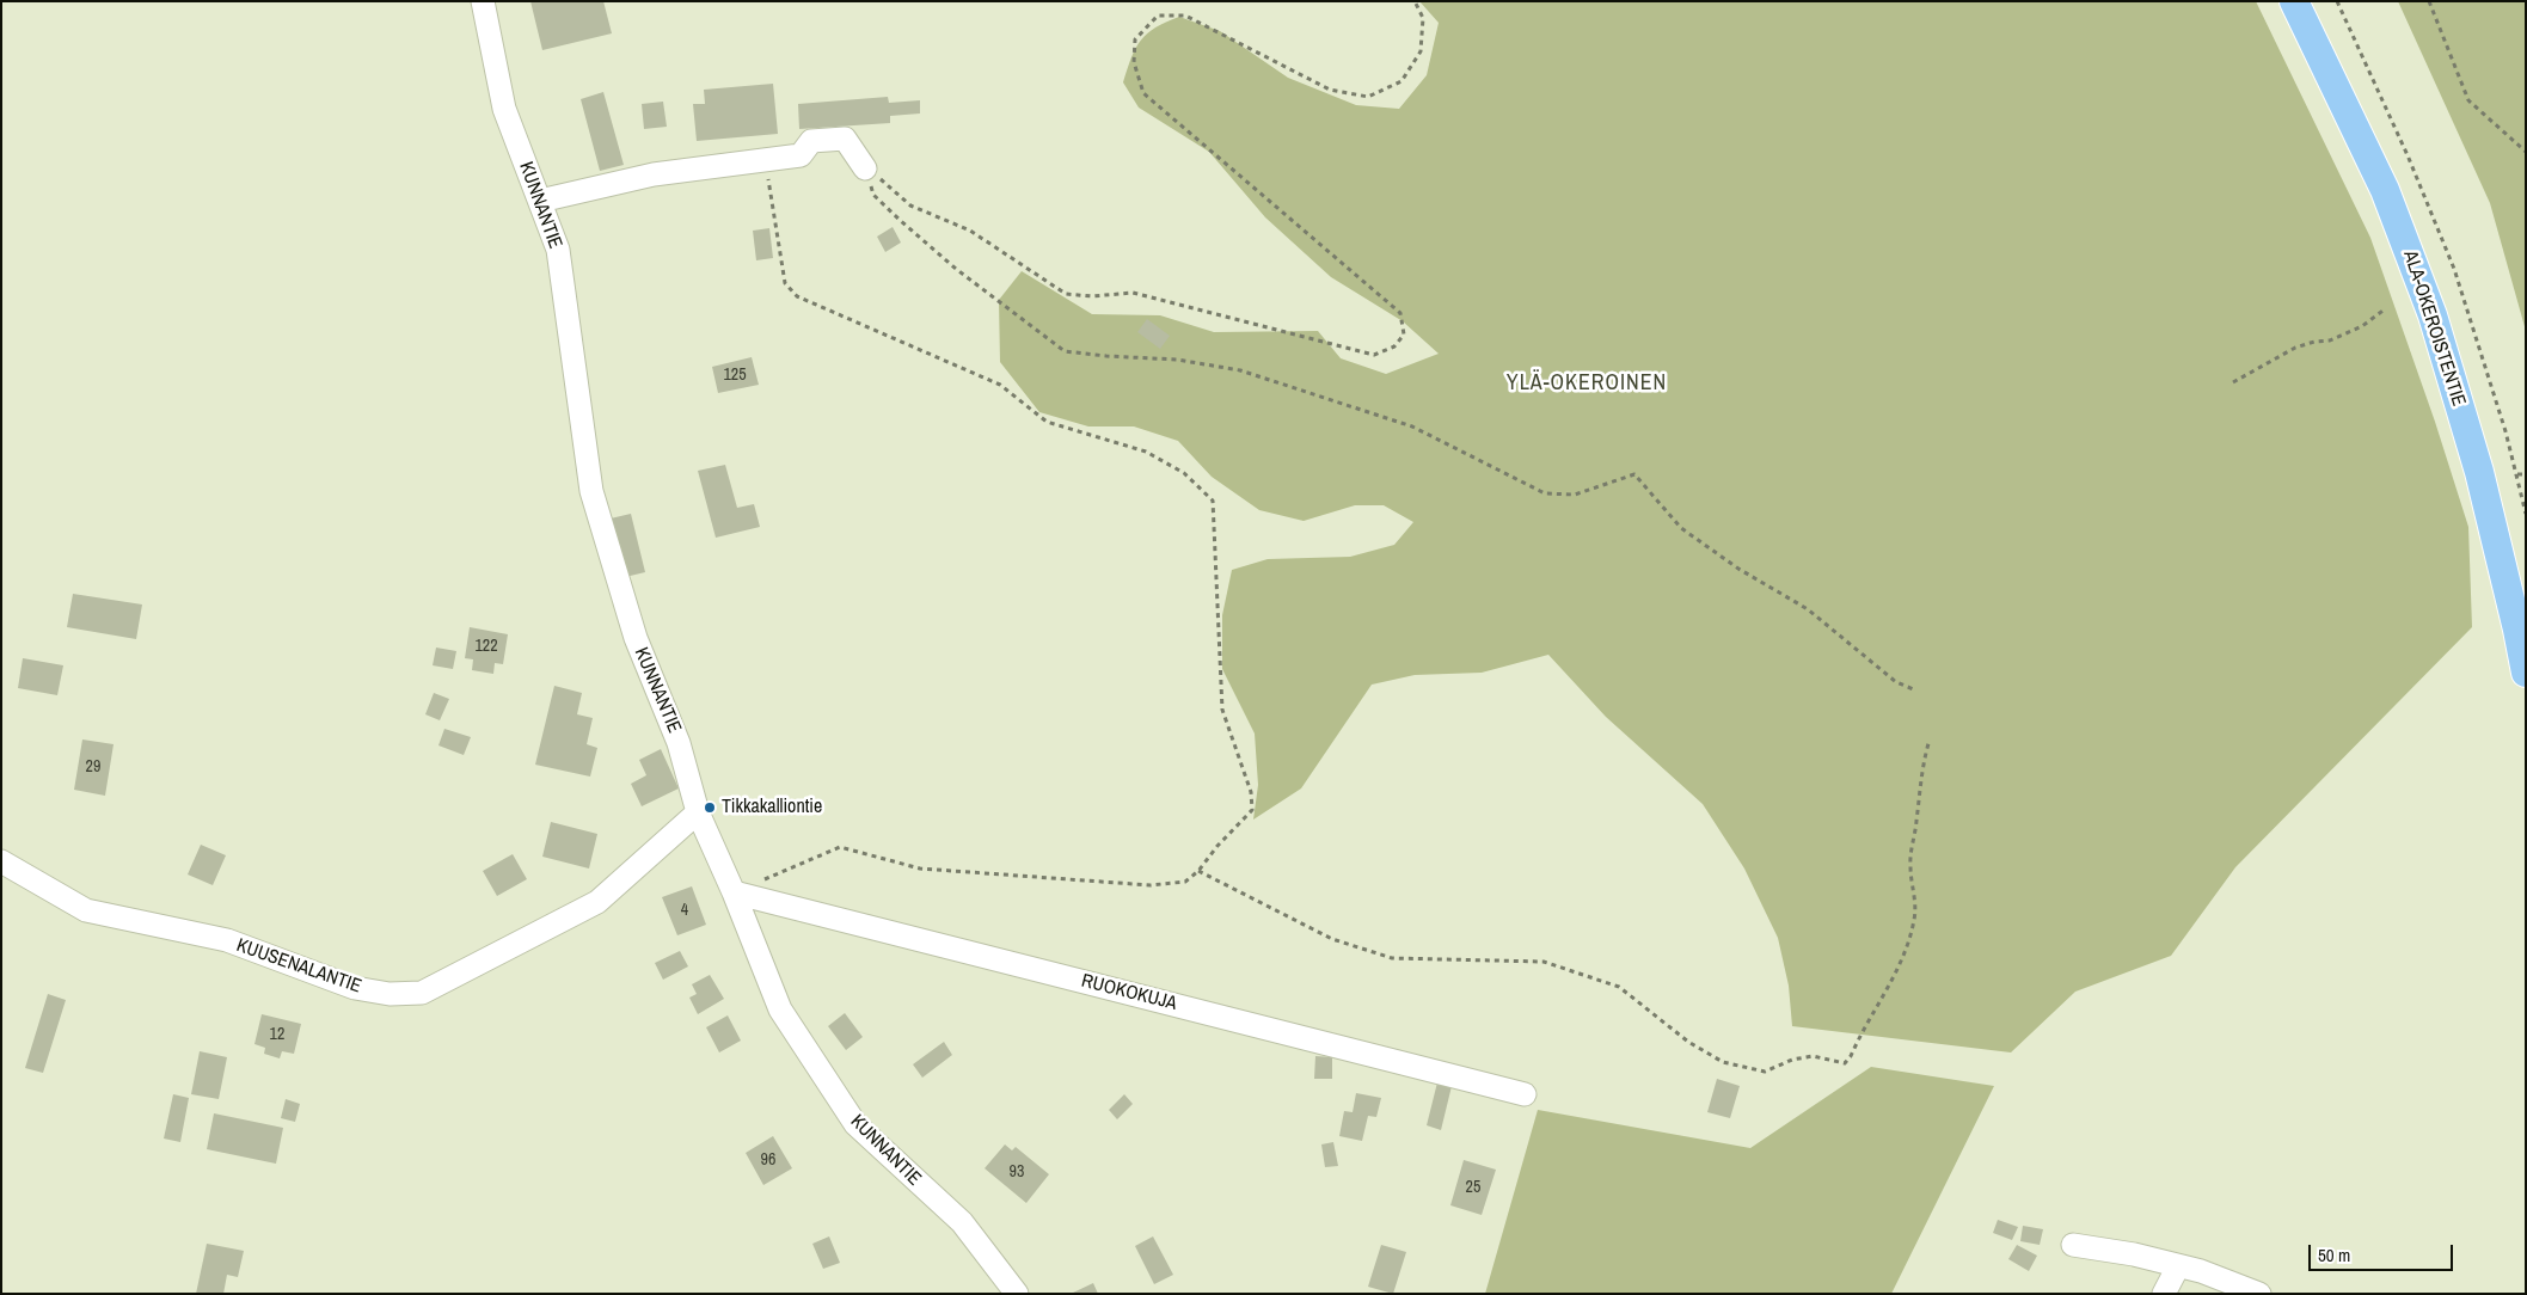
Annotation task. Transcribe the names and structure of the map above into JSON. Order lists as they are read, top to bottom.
{
  "streets": {
    "main road": ["ALA-OKEROISTENTIE"],
    "street": ["KUNNANTIE", "KUUSENALANTIE", "RUOKOKUJA"]
  },
  "crossings": [
    ["KUNNANTIE", "KUUSENALANTIE"],
    ["KUNNANTIE", "RUOKOKUJA"]
  ],
  "districts": ["YLÄ-OKEROINEN"],
  "places": ["Tikkakalliontie"],
  "house_numbers": [
    "125",
    "122",
    "29",
    "4",
    "12",
    "96",
    "93",
    "25"
  ],
  "scale_bar": "50 m"
}
